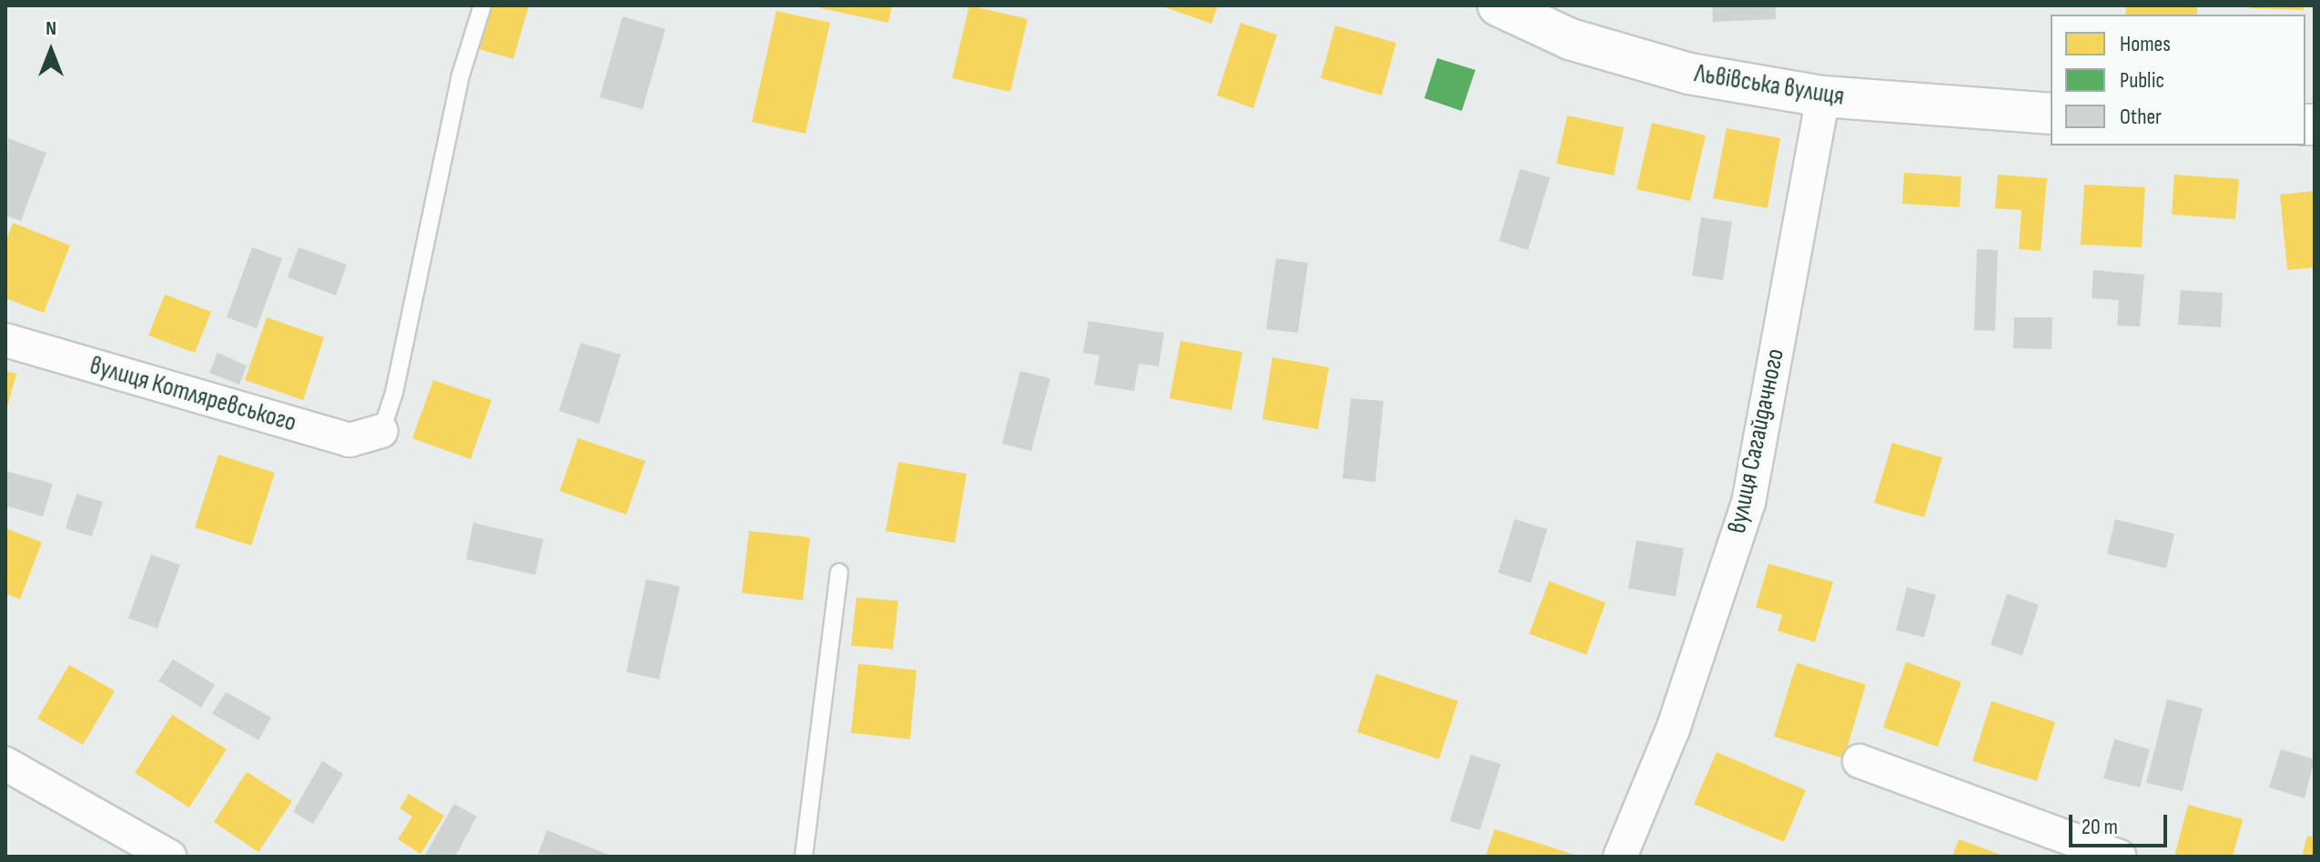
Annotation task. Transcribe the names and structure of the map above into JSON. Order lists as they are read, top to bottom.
{
  "streets": {
    "main road": ["Львівська вулиця"],
    "street": ["вулиця Котляревського", "вулиця Сагайдачного"]
  },
  "crossings": [
    ["Львівська вулиця", "вулиця Сагайдачного"]
  ],
  "legend": ["Homes", "Public", "Other"],
  "scale_bar": "20 m",
  "north": "top"
}
